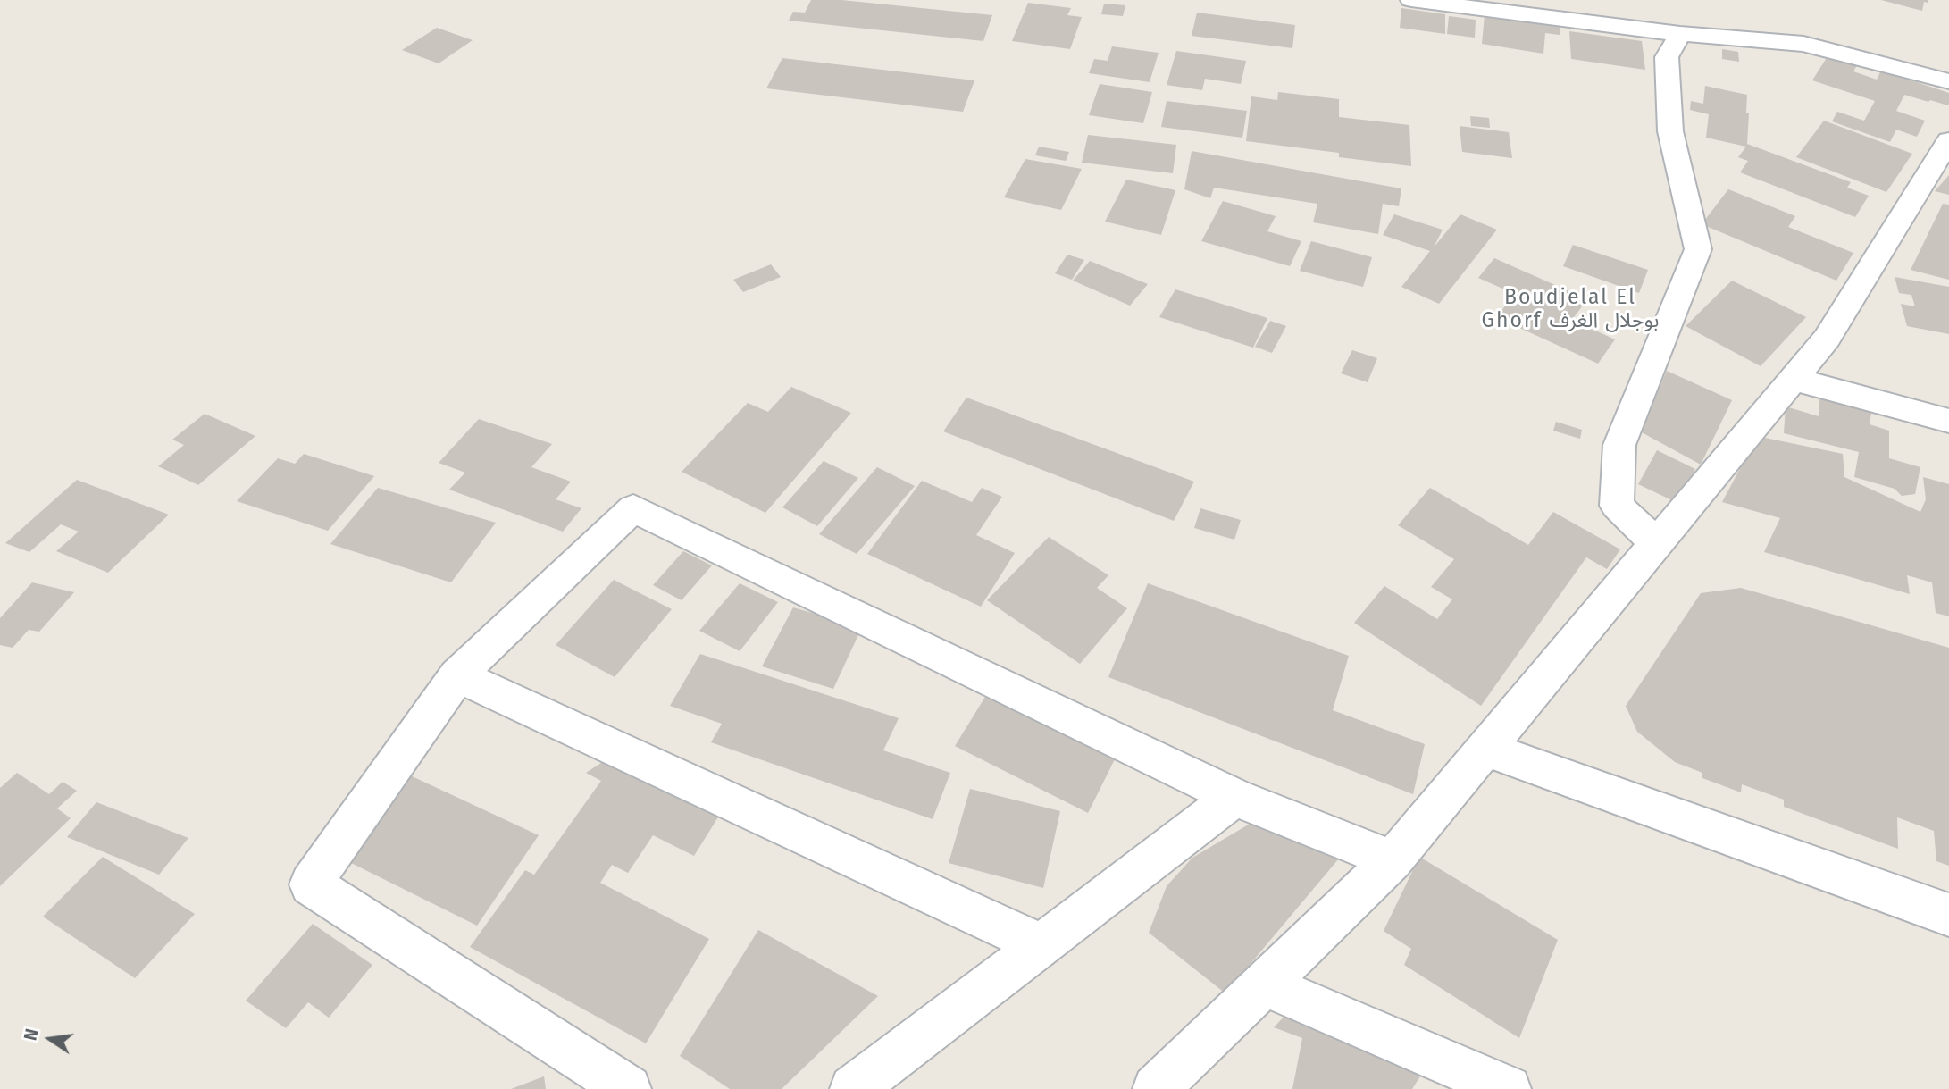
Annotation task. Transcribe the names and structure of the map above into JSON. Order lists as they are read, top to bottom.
{
  "districts": ["Boudjelal El Ghorf بوجلال الغرف"],
  "north": "left"
}
